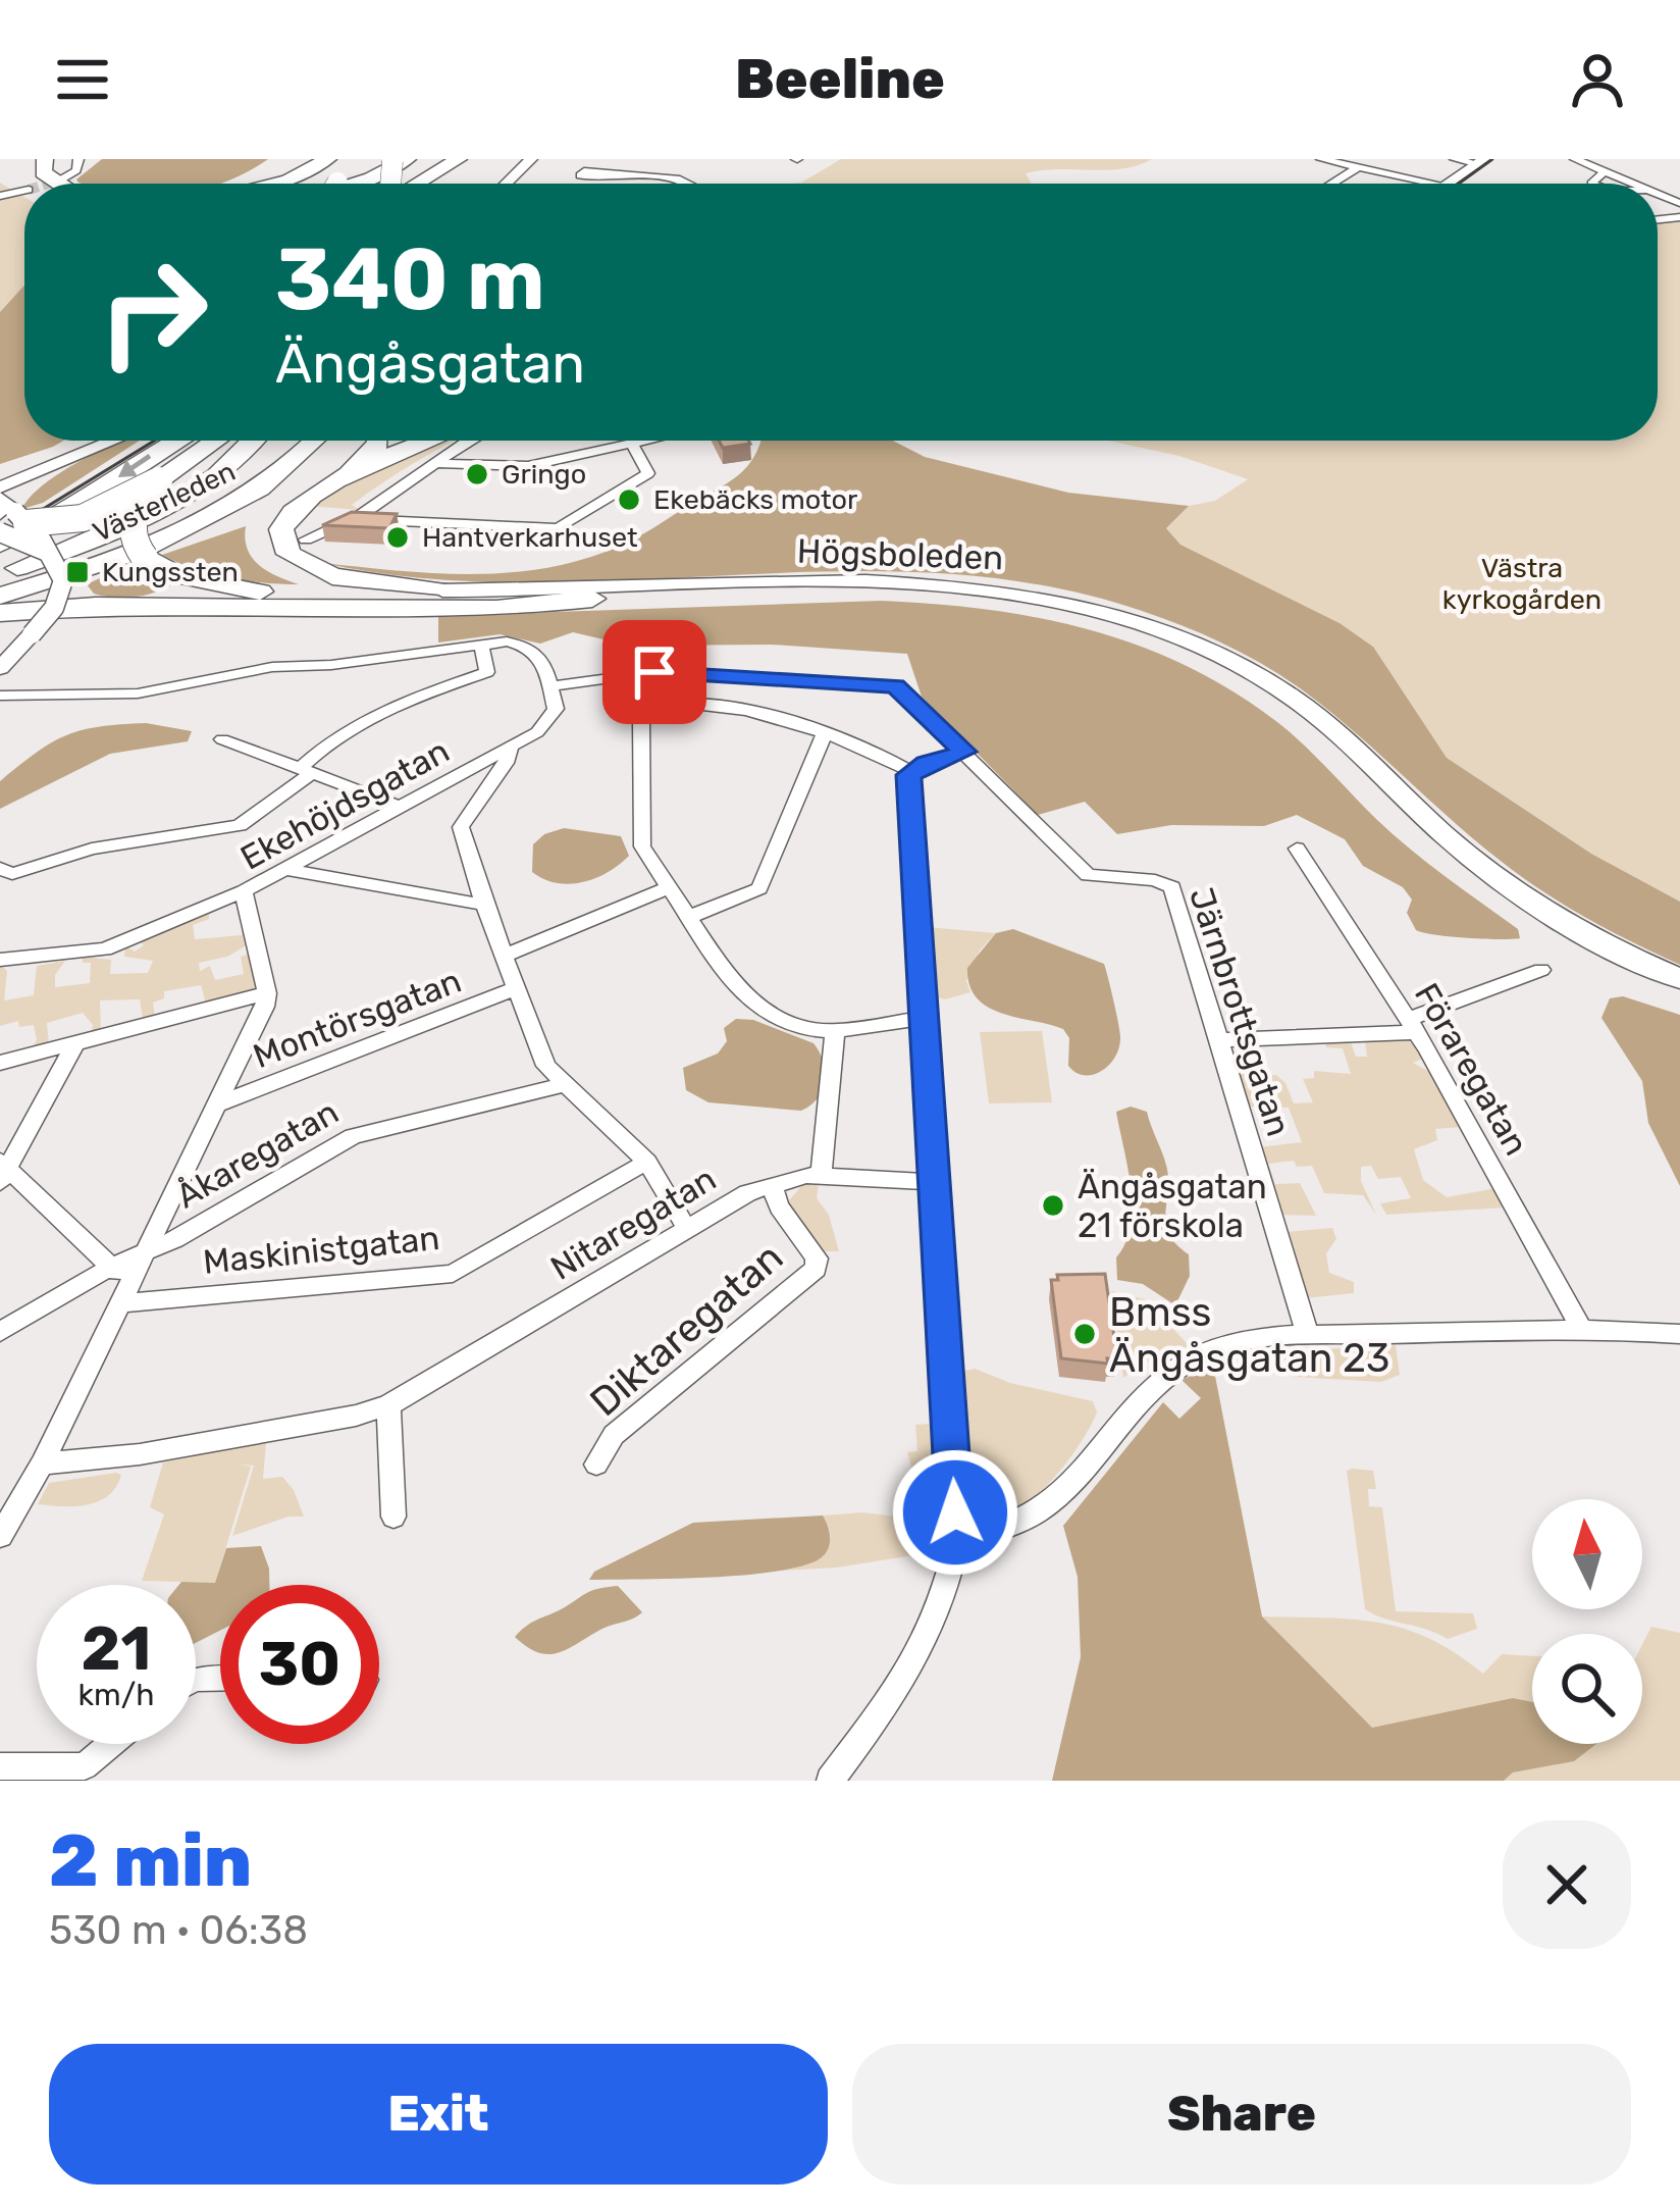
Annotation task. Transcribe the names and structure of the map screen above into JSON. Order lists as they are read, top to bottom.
{
  "streets": {
    "highway": ["Västerleden"],
    "main road": ["Högsboleden"],
    "street": [
      "Ekehöjdsgatan",
      "Järnbrottsgatan",
      "Montörsgatan",
      "Föraregatan",
      "Åkaregatan",
      "Nitaregatan",
      "Maskinistgatan",
      "Diktaregatan"
    ]
  },
  "crossings": [
    ["Ekehöjdsgatan", "Järnbrottsgatan"],
    ["Nitaregatan", "Diktaregatan"]
  ],
  "parks": ["Västra kyrkogården"],
  "places": {
    "other": [
      "Gringo",
      "Ekebäcks motor",
      "Hantverkarhuset",
      "Ängåsgatan 21 förskola",
      "Bmss Ängåsgatan 23"
    ],
    "transit": ["Kungssten"]
  },
  "north": "top",
  "page": {
    "header": "Beeline",
    "turn": ["340 m", "Ängåsgatan"],
    "speed": "21 km/h",
    "limit": "30",
    "heading": ["2 min", "530 m · 06:38"],
    "buttons": ["Exit", "Share"]
  }
}
